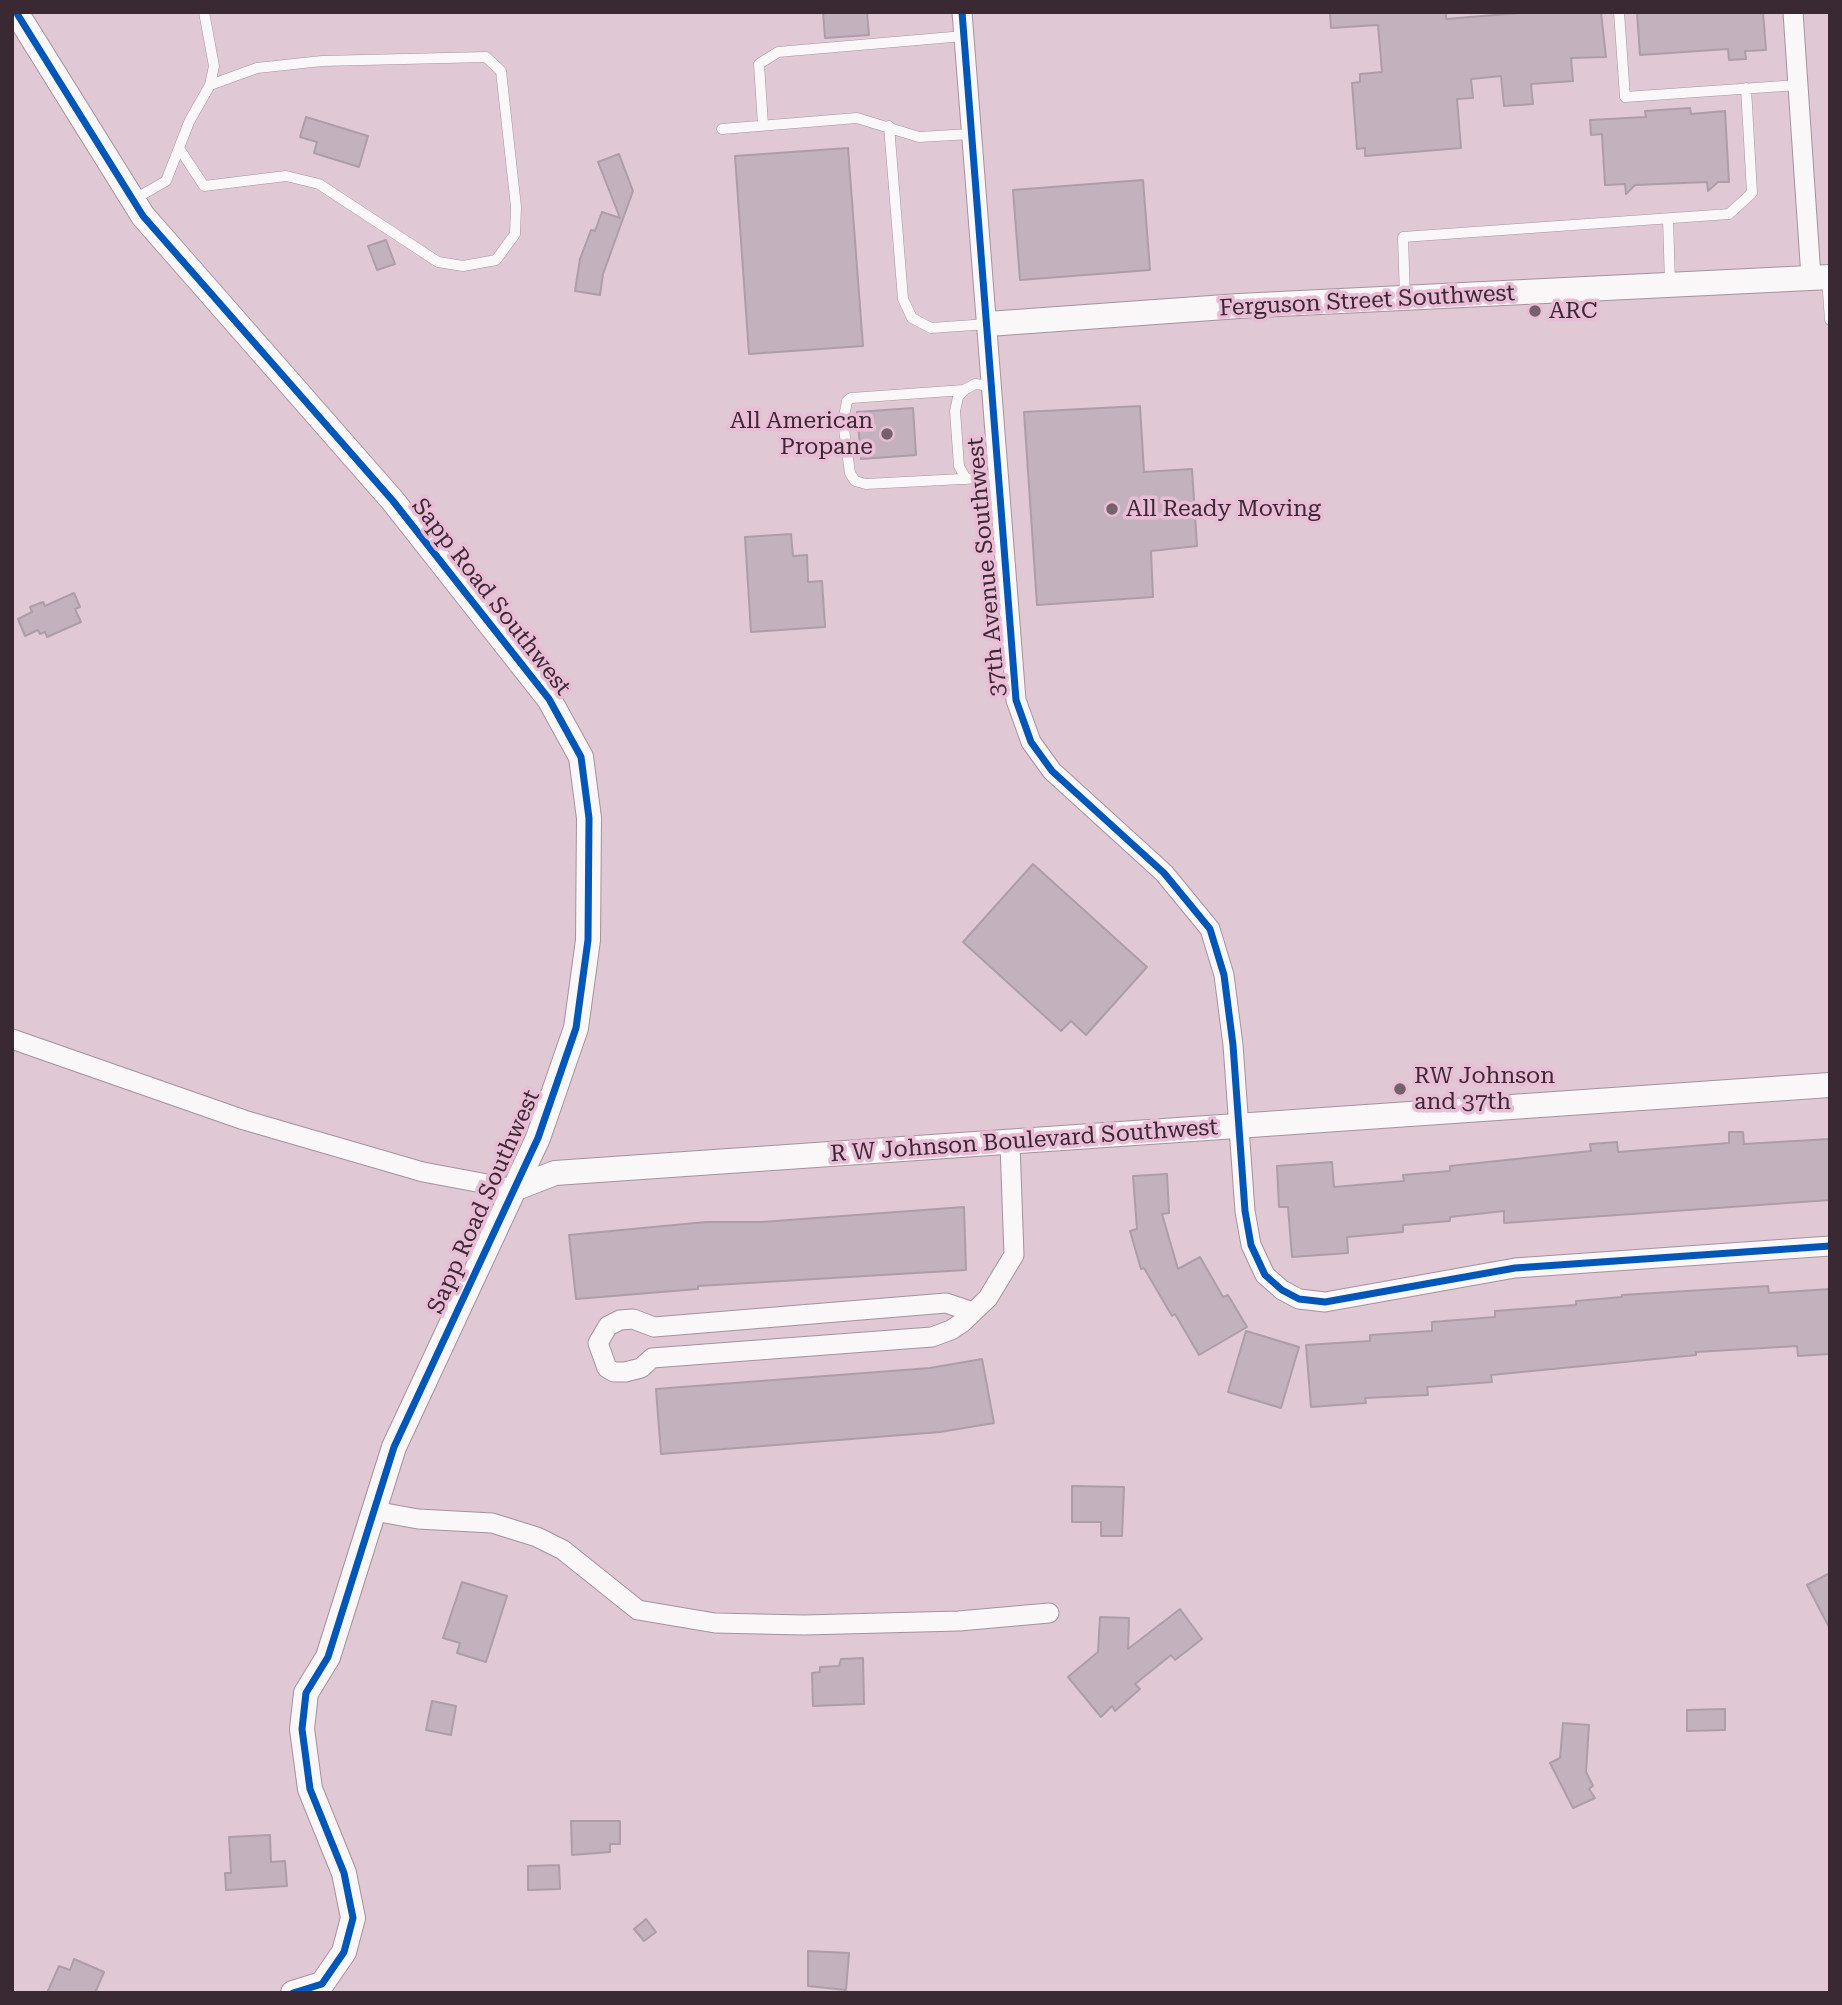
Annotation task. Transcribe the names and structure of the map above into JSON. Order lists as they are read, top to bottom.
{
  "streets": {
    "street": [
      "Ferguson Street Southwest",
      "37th Avenue Southwest",
      "Sapp Road Southwest",
      "R W Johnson Boulevard Southwest"
    ]
  },
  "crossings": [
    ["Ferguson Street Southwest", "37th Avenue Southwest"],
    ["37th Avenue Southwest", "R W Johnson Boulevard Southwest"],
    ["Sapp Road Southwest", "R W Johnson Boulevard Southwest"]
  ],
  "places": [
    "ARC",
    "All American Propane",
    "All Ready Moving",
    "RW Johnson and 37th"
  ]
}
